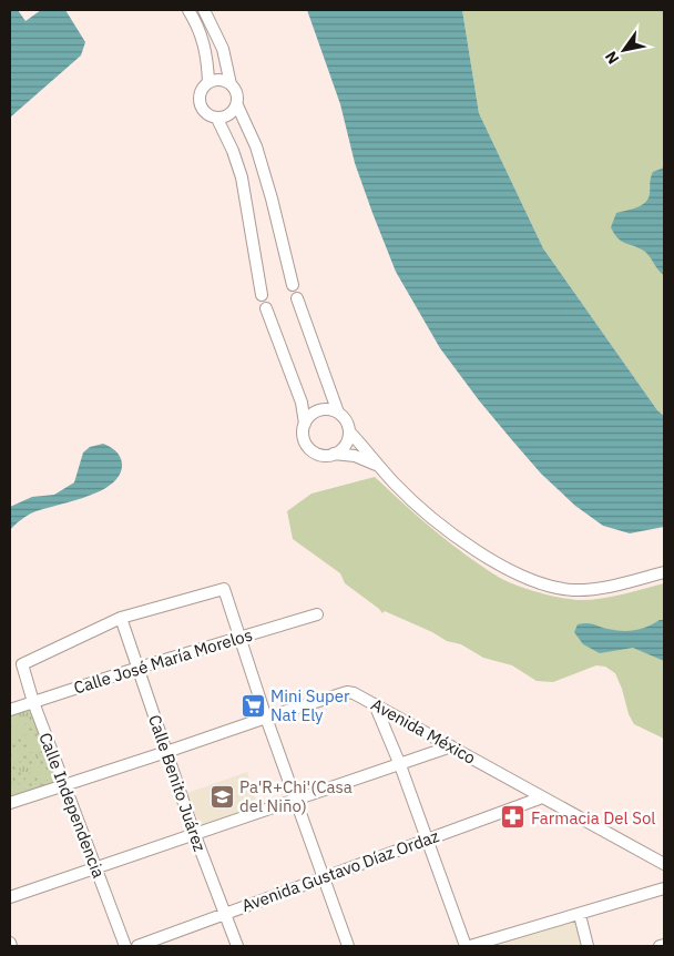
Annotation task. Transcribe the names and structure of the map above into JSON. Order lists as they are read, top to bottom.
{
  "streets": {
    "street": [
      "Calle José María Morelos",
      "Avenida México",
      "Calle Benito Juárez",
      "Calle Independencia",
      "Avenida Gustavo Díaz Ordaz"
    ]
  },
  "crossings": [
    ["Calle José María Morelos", "Calle Benito Juárez"],
    ["Calle José María Morelos", "Calle Independencia"],
    ["Avenida México", "Calle Benito Juárez"],
    ["Avenida México", "Calle Independencia"],
    ["Avenida México", "Avenida Gustavo Díaz Ordaz"],
    ["Calle Benito Juárez", "Calle Independencia"],
    ["Calle Benito Juárez", "Avenida Gustavo Díaz Ordaz"]
  ],
  "places": {
    "supermarket": ["Mini Super Nat Ely"],
    "school or university": ["Pa'R+Chi'(Casa del Niño)"],
    "pharmacy": ["Farmacia Del Sol"]
  },
  "north": "bottom left"
}
